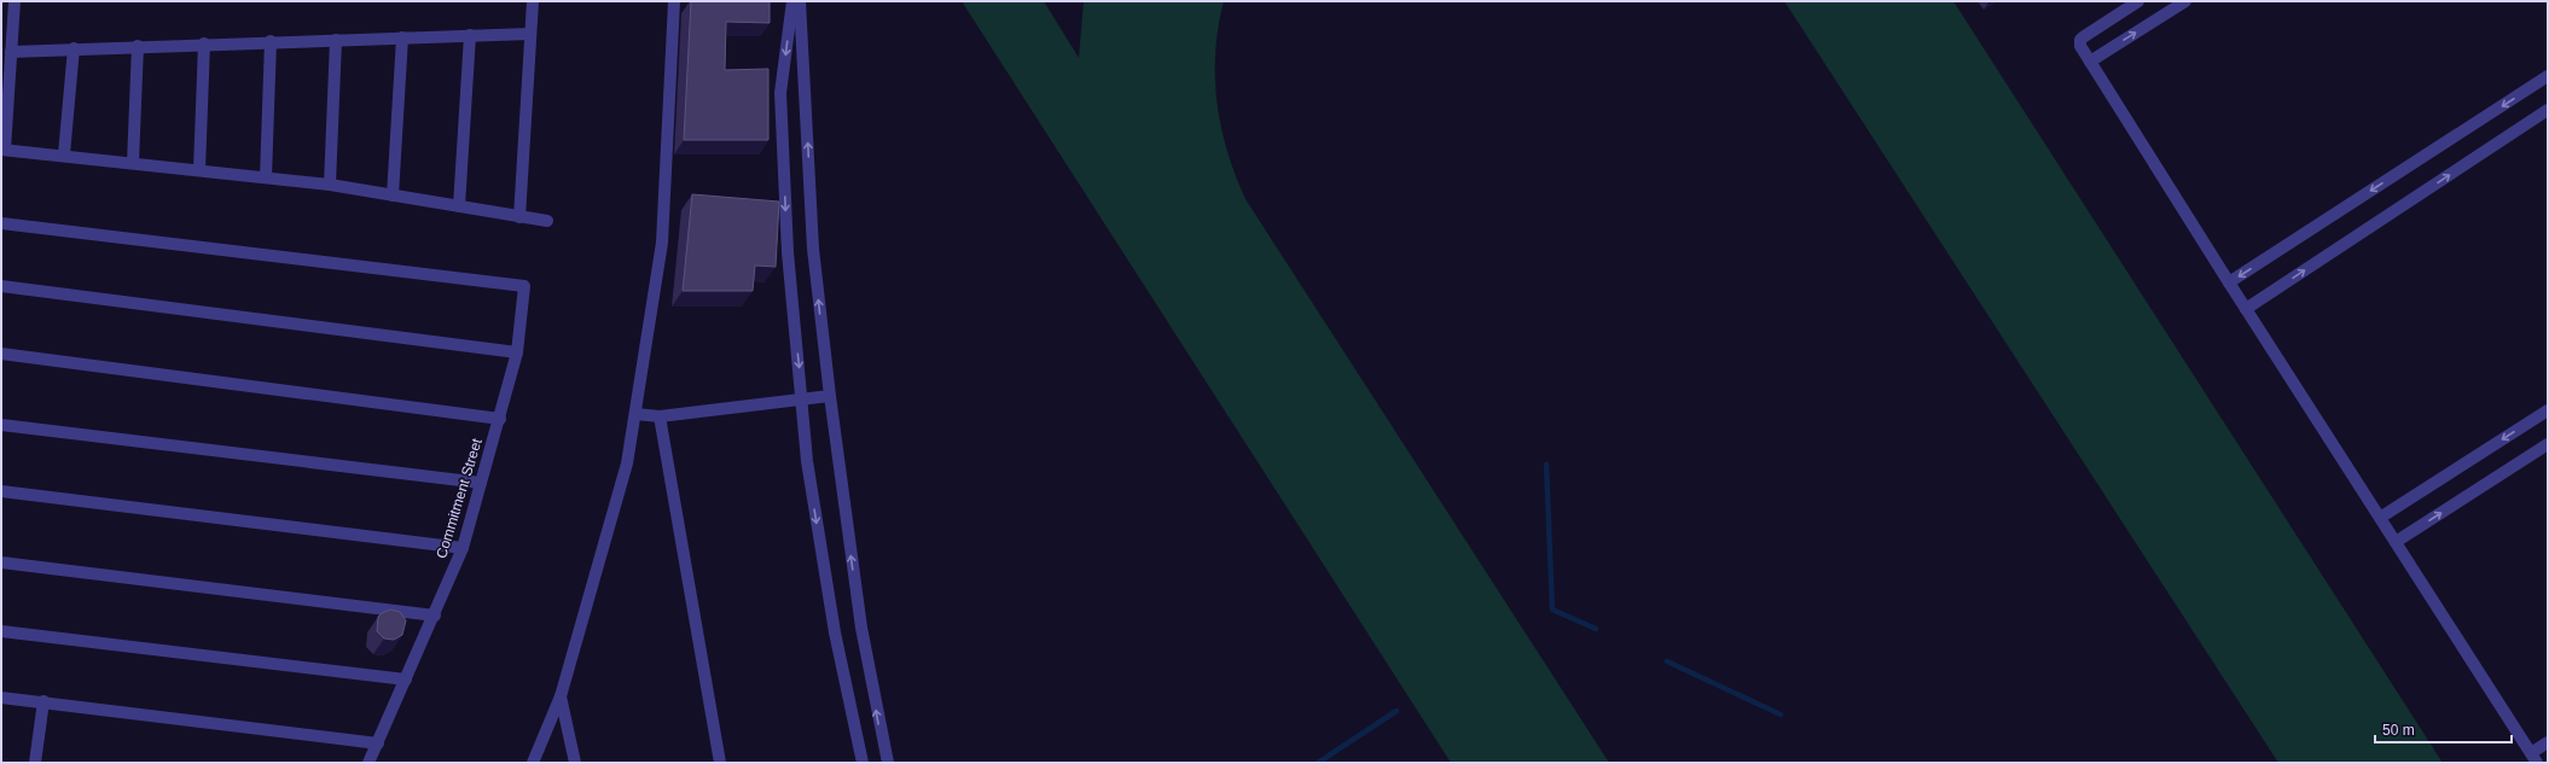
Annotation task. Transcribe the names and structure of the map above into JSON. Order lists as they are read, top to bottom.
{
  "streets": {
    "street": ["Commitment Street"]
  },
  "scale_bar": "50 m"
}
